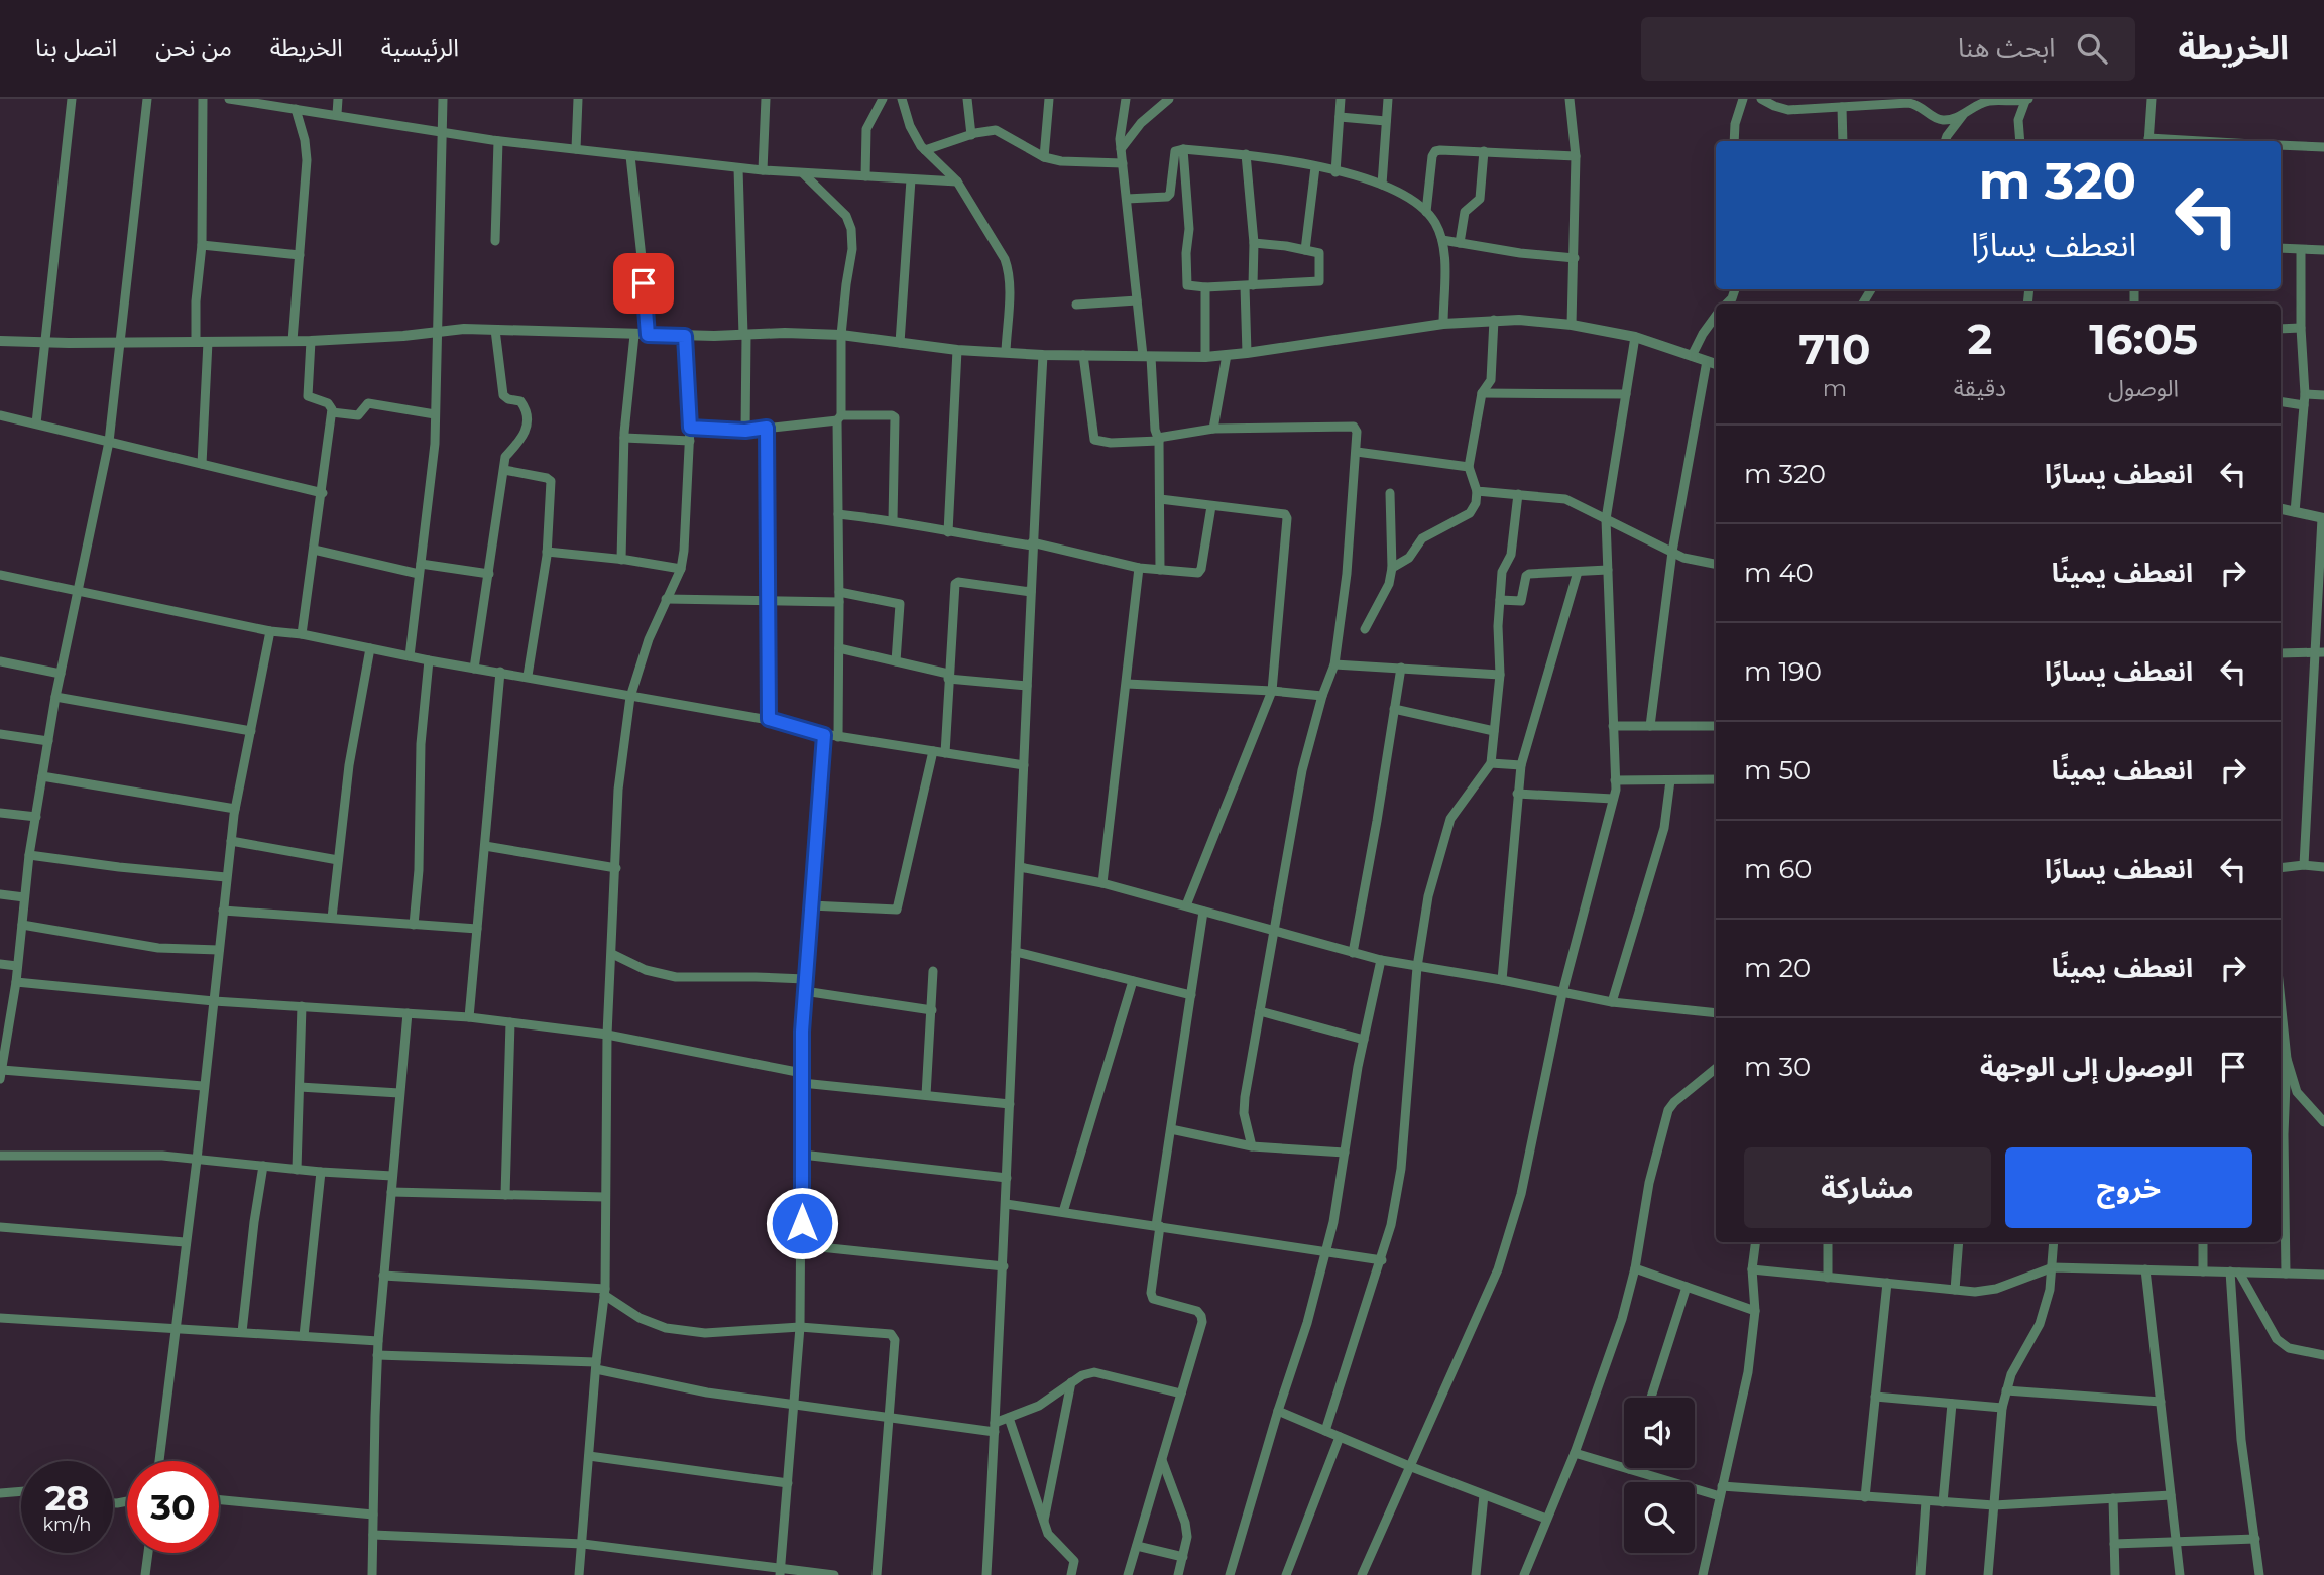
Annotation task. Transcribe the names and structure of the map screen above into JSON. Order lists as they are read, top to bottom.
{
  "page": {
    "header": "الخريطة",
    "search": "ابحث هنا",
    "nav": [
      "الرئيسية",
      "الخريطة",
      "من نحن",
      "اتصل بنا"
    ],
    "turn": ["320 m", "انعطف يسارًا"],
    "eta": [
      "16:05",
      "الوصول",
      "2",
      "دقيقة",
      "710",
      "m"
    ],
    "list": [
      {
        "name": "انعطف يسارًا",
        "value": "320 m"
      },
      {
        "name": "انعطف يمينًا",
        "value": "40 m"
      },
      {
        "name": "انعطف يسارًا",
        "value": "190 m"
      },
      {
        "name": "انعطف يمينًا",
        "value": "50 m"
      },
      {
        "name": "انعطف يسارًا",
        "value": "60 m"
      },
      {
        "name": "انعطف يمينًا",
        "value": "20 m"
      },
      {
        "name": "الوصول إلى الوجهة",
        "value": "30 m"
      }
    ],
    "buttons": ["خروج", "مشاركة"],
    "speed": "28 km/h",
    "limit": "30"
  }
}
